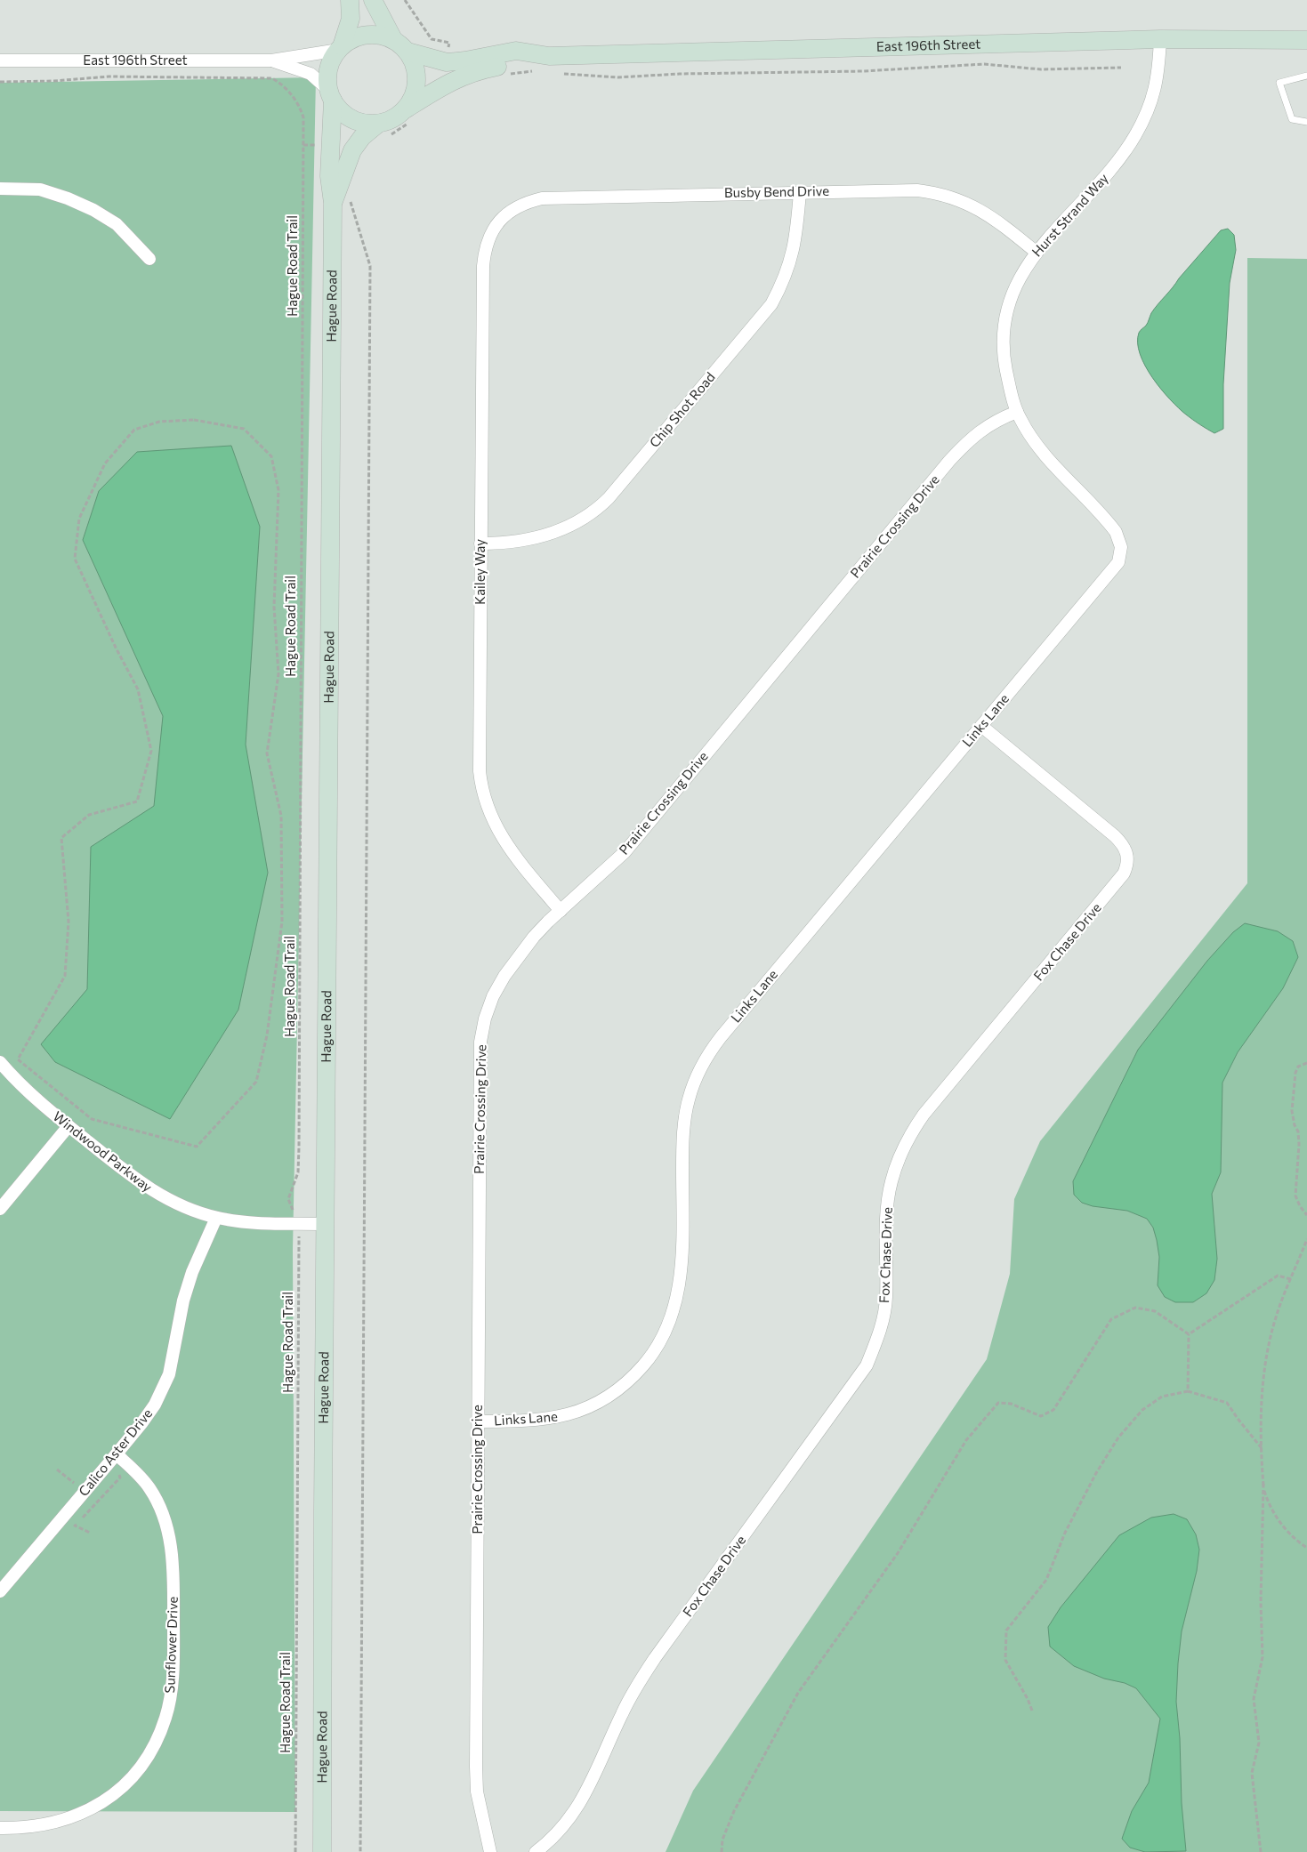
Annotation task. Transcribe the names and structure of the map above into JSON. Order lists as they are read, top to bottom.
{
  "streets": {
    "main road": ["East 196th Street", "Hague Road"],
    "street": [
      "Busby Bend Drive",
      "Hurst Strand Way",
      "Chip Shot Road",
      "Prairie Crossing Drive",
      "Kailey Way",
      "Links Lane",
      "Fox Chase Drive",
      "Windwood Parkway",
      "Calico Aster Drive",
      "Sunflower Drive"
    ],
    "path": ["Hague Road Trail"]
  },
  "crossings": [
    ["East 196th Street", "Hurst Strand Way"],
    ["East 196th Street", "Hague Road"],
    ["Busby Bend Drive", "Hurst Strand Way"],
    ["Busby Bend Drive", "Chip Shot Road"],
    ["Busby Bend Drive", "Kailey Way"],
    ["Hurst Strand Way", "Prairie Crossing Drive"],
    ["Hurst Strand Way", "Links Lane"],
    ["Hague Road Trail", "Windwood Parkway"],
    ["Hague Road", "Windwood Parkway"],
    ["Chip Shot Road", "Kailey Way"],
    ["Prairie Crossing Drive", "Kailey Way"],
    ["Prairie Crossing Drive", "Links Lane"],
    ["Links Lane", "Fox Chase Drive"],
    ["Windwood Parkway", "Calico Aster Drive"],
    ["Calico Aster Drive", "Sunflower Drive"]
  ]
}
